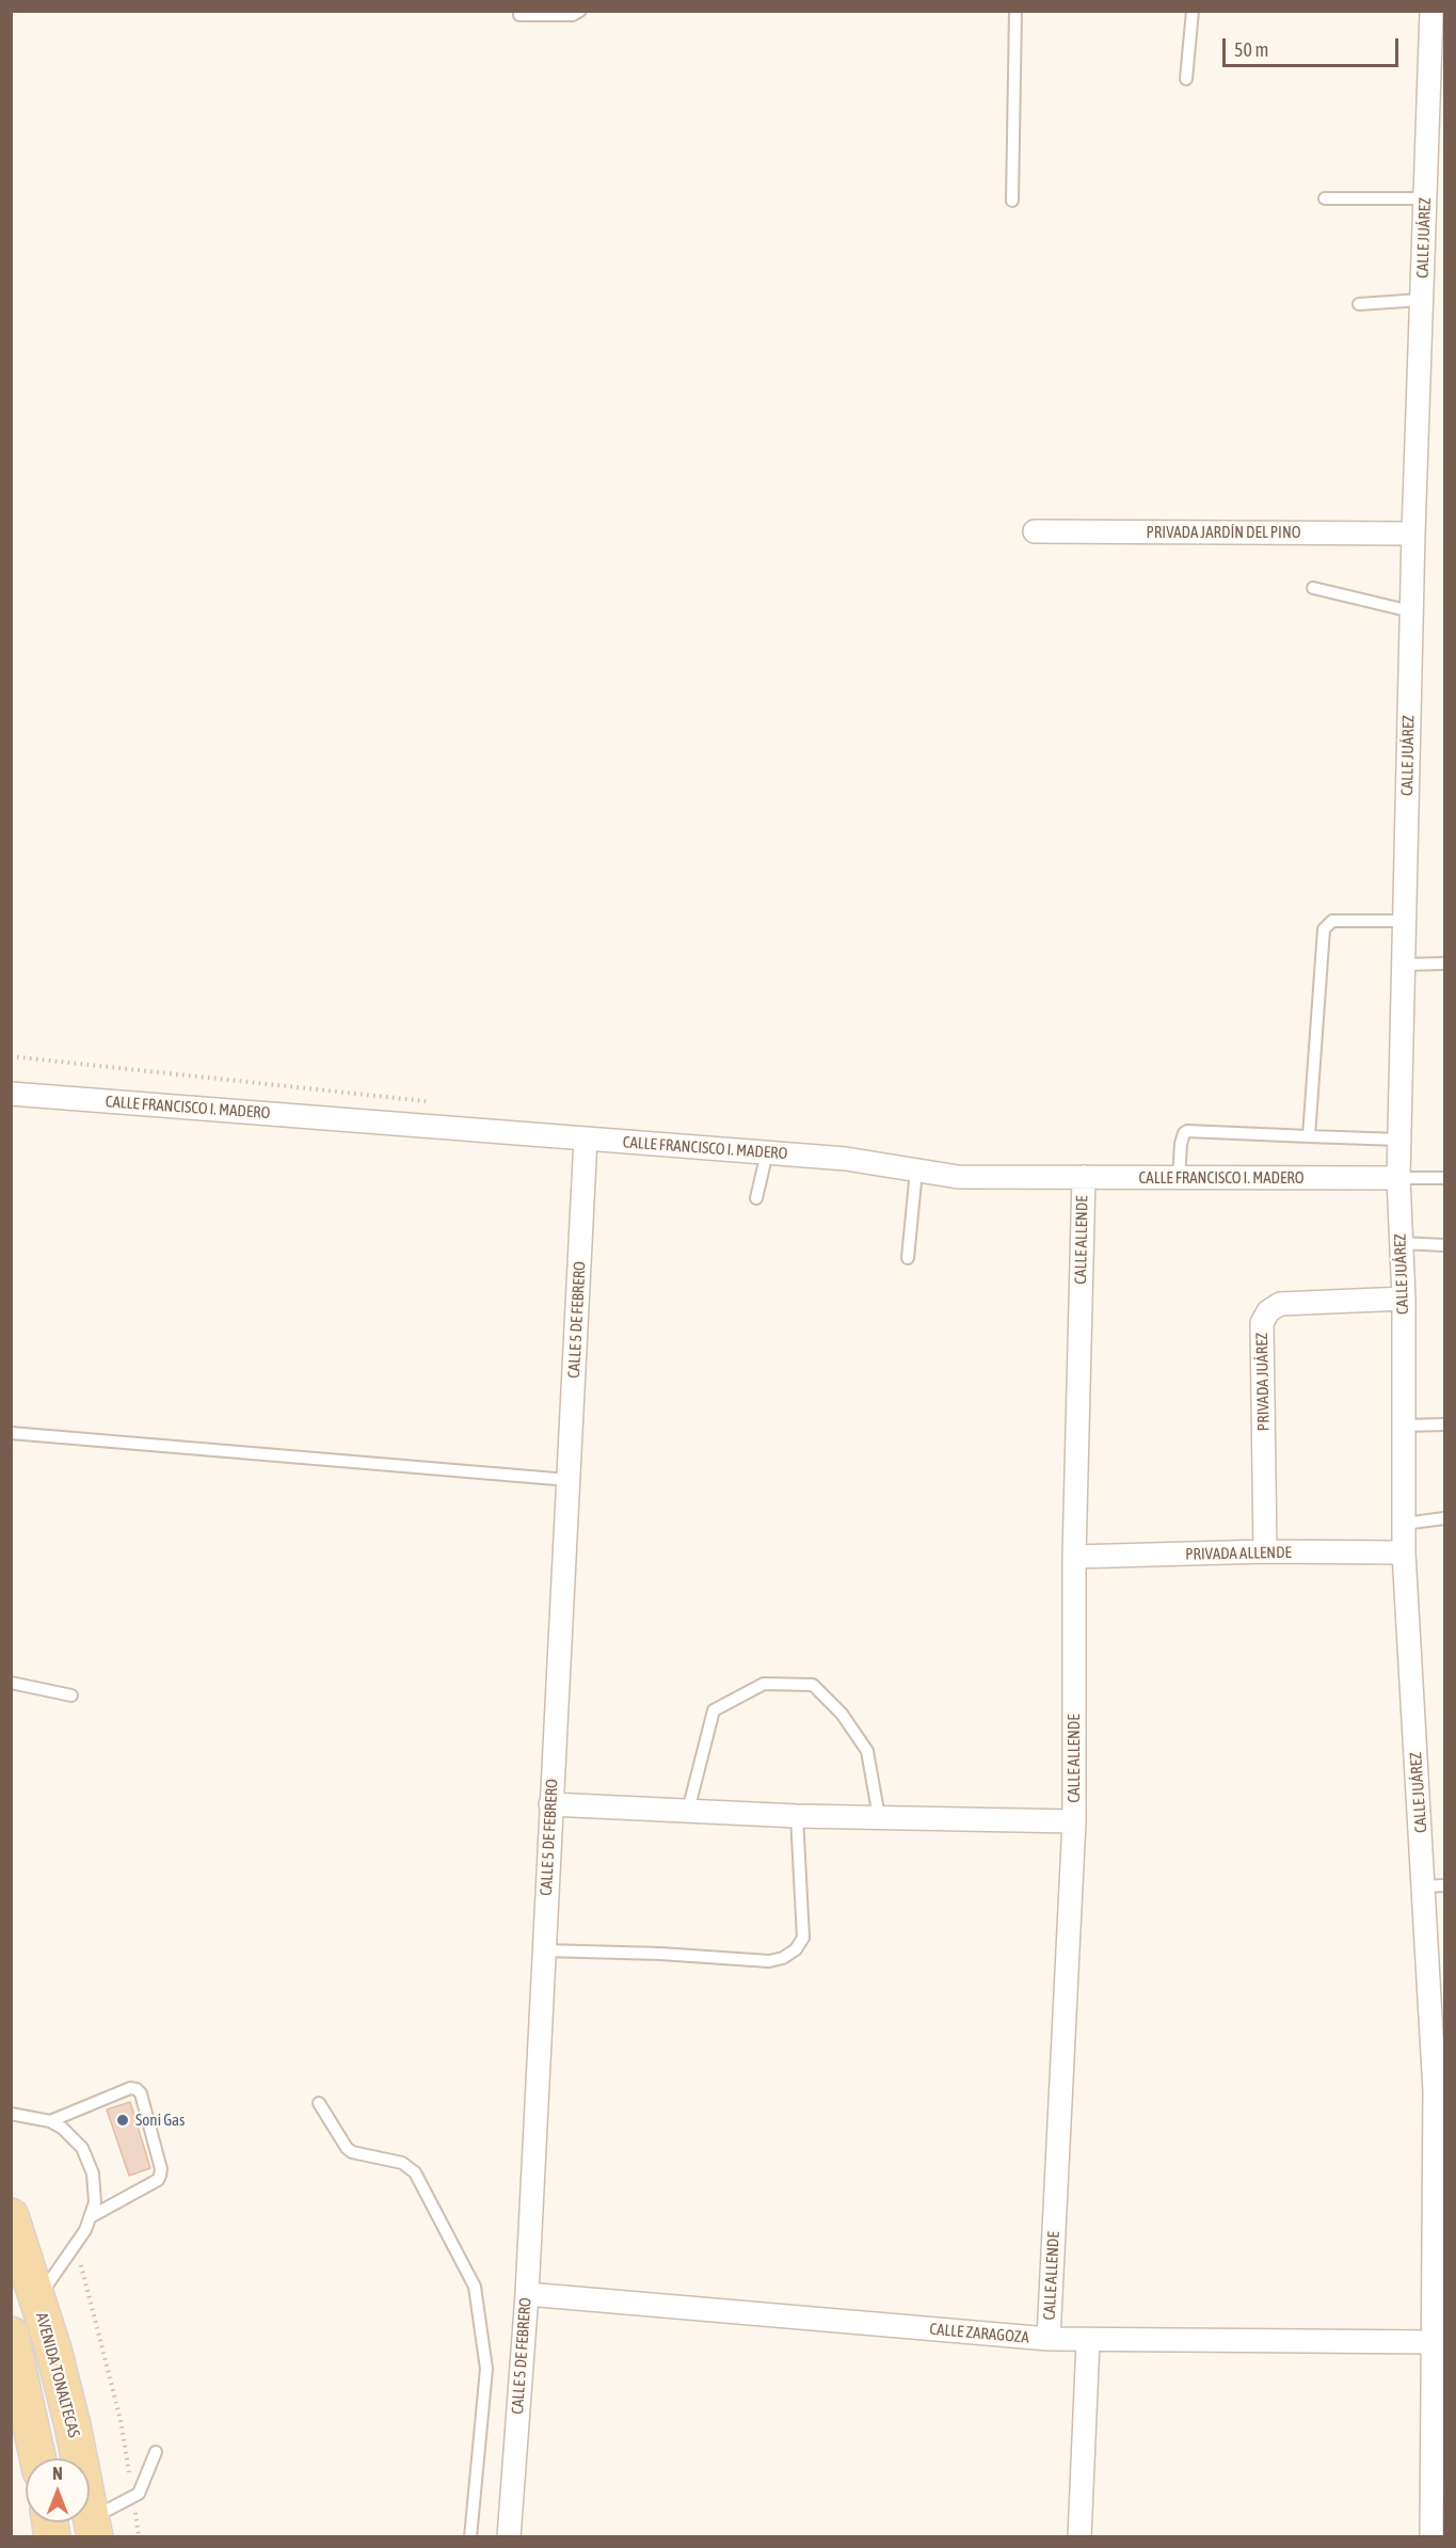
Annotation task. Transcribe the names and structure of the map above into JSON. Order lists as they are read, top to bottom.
{
  "streets": {
    "main road": ["AVENIDA TONALTECAS"],
    "street": [
      "CALLE JUÁREZ",
      "PRIVADA JARDÍN DEL PINO",
      "CALLE FRANCISCO I. MADERO",
      "CALLE ALLENDE",
      "CALLE 5 DE FEBRERO",
      "PRIVADA JUÁREZ",
      "PRIVADA ALLENDE",
      "CALLE ZARAGOZA"
    ]
  },
  "crossings": [
    ["CALLE JUÁREZ", "PRIVADA JARDÍN DEL PINO"],
    ["CALLE JUÁREZ", "CALLE FRANCISCO I. MADERO"],
    ["CALLE JUÁREZ", "PRIVADA JUÁREZ"],
    ["CALLE JUÁREZ", "PRIVADA ALLENDE"],
    ["CALLE JUÁREZ", "CALLE ZARAGOZA"],
    ["CALLE FRANCISCO I. MADERO", "CALLE ALLENDE"],
    ["CALLE FRANCISCO I. MADERO", "CALLE 5 DE FEBRERO"],
    ["CALLE ALLENDE", "PRIVADA ALLENDE"],
    ["CALLE ALLENDE", "CALLE ZARAGOZA"],
    ["CALLE 5 DE FEBRERO", "CALLE ZARAGOZA"],
    ["PRIVADA JUÁREZ", "PRIVADA ALLENDE"]
  ],
  "places": ["Soni Gas"],
  "scale_bar": "50 m",
  "north": "top"
}
